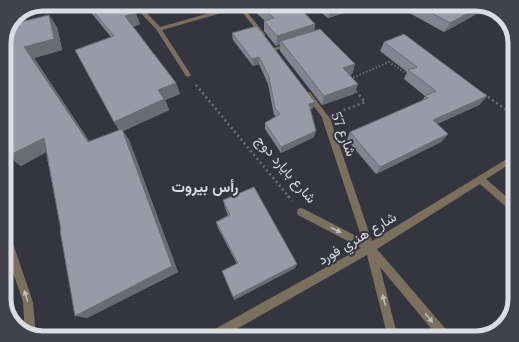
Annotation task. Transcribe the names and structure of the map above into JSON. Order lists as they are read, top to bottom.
{
  "streets": {
    "street": ["شارع 57", "شارع بايارد دوج", "شارع هنري فورد"]
  },
  "crossings": [
    ["شارع 57", "شارع بايارد دوج"],
    ["شارع 57", "شارع هنري فورد"],
    ["شارع بايارد دوج", "شارع هنري فورد"]
  ],
  "one_way": ["شارع بايارد دوج"],
  "districts": ["رأس بيروت"]
}
